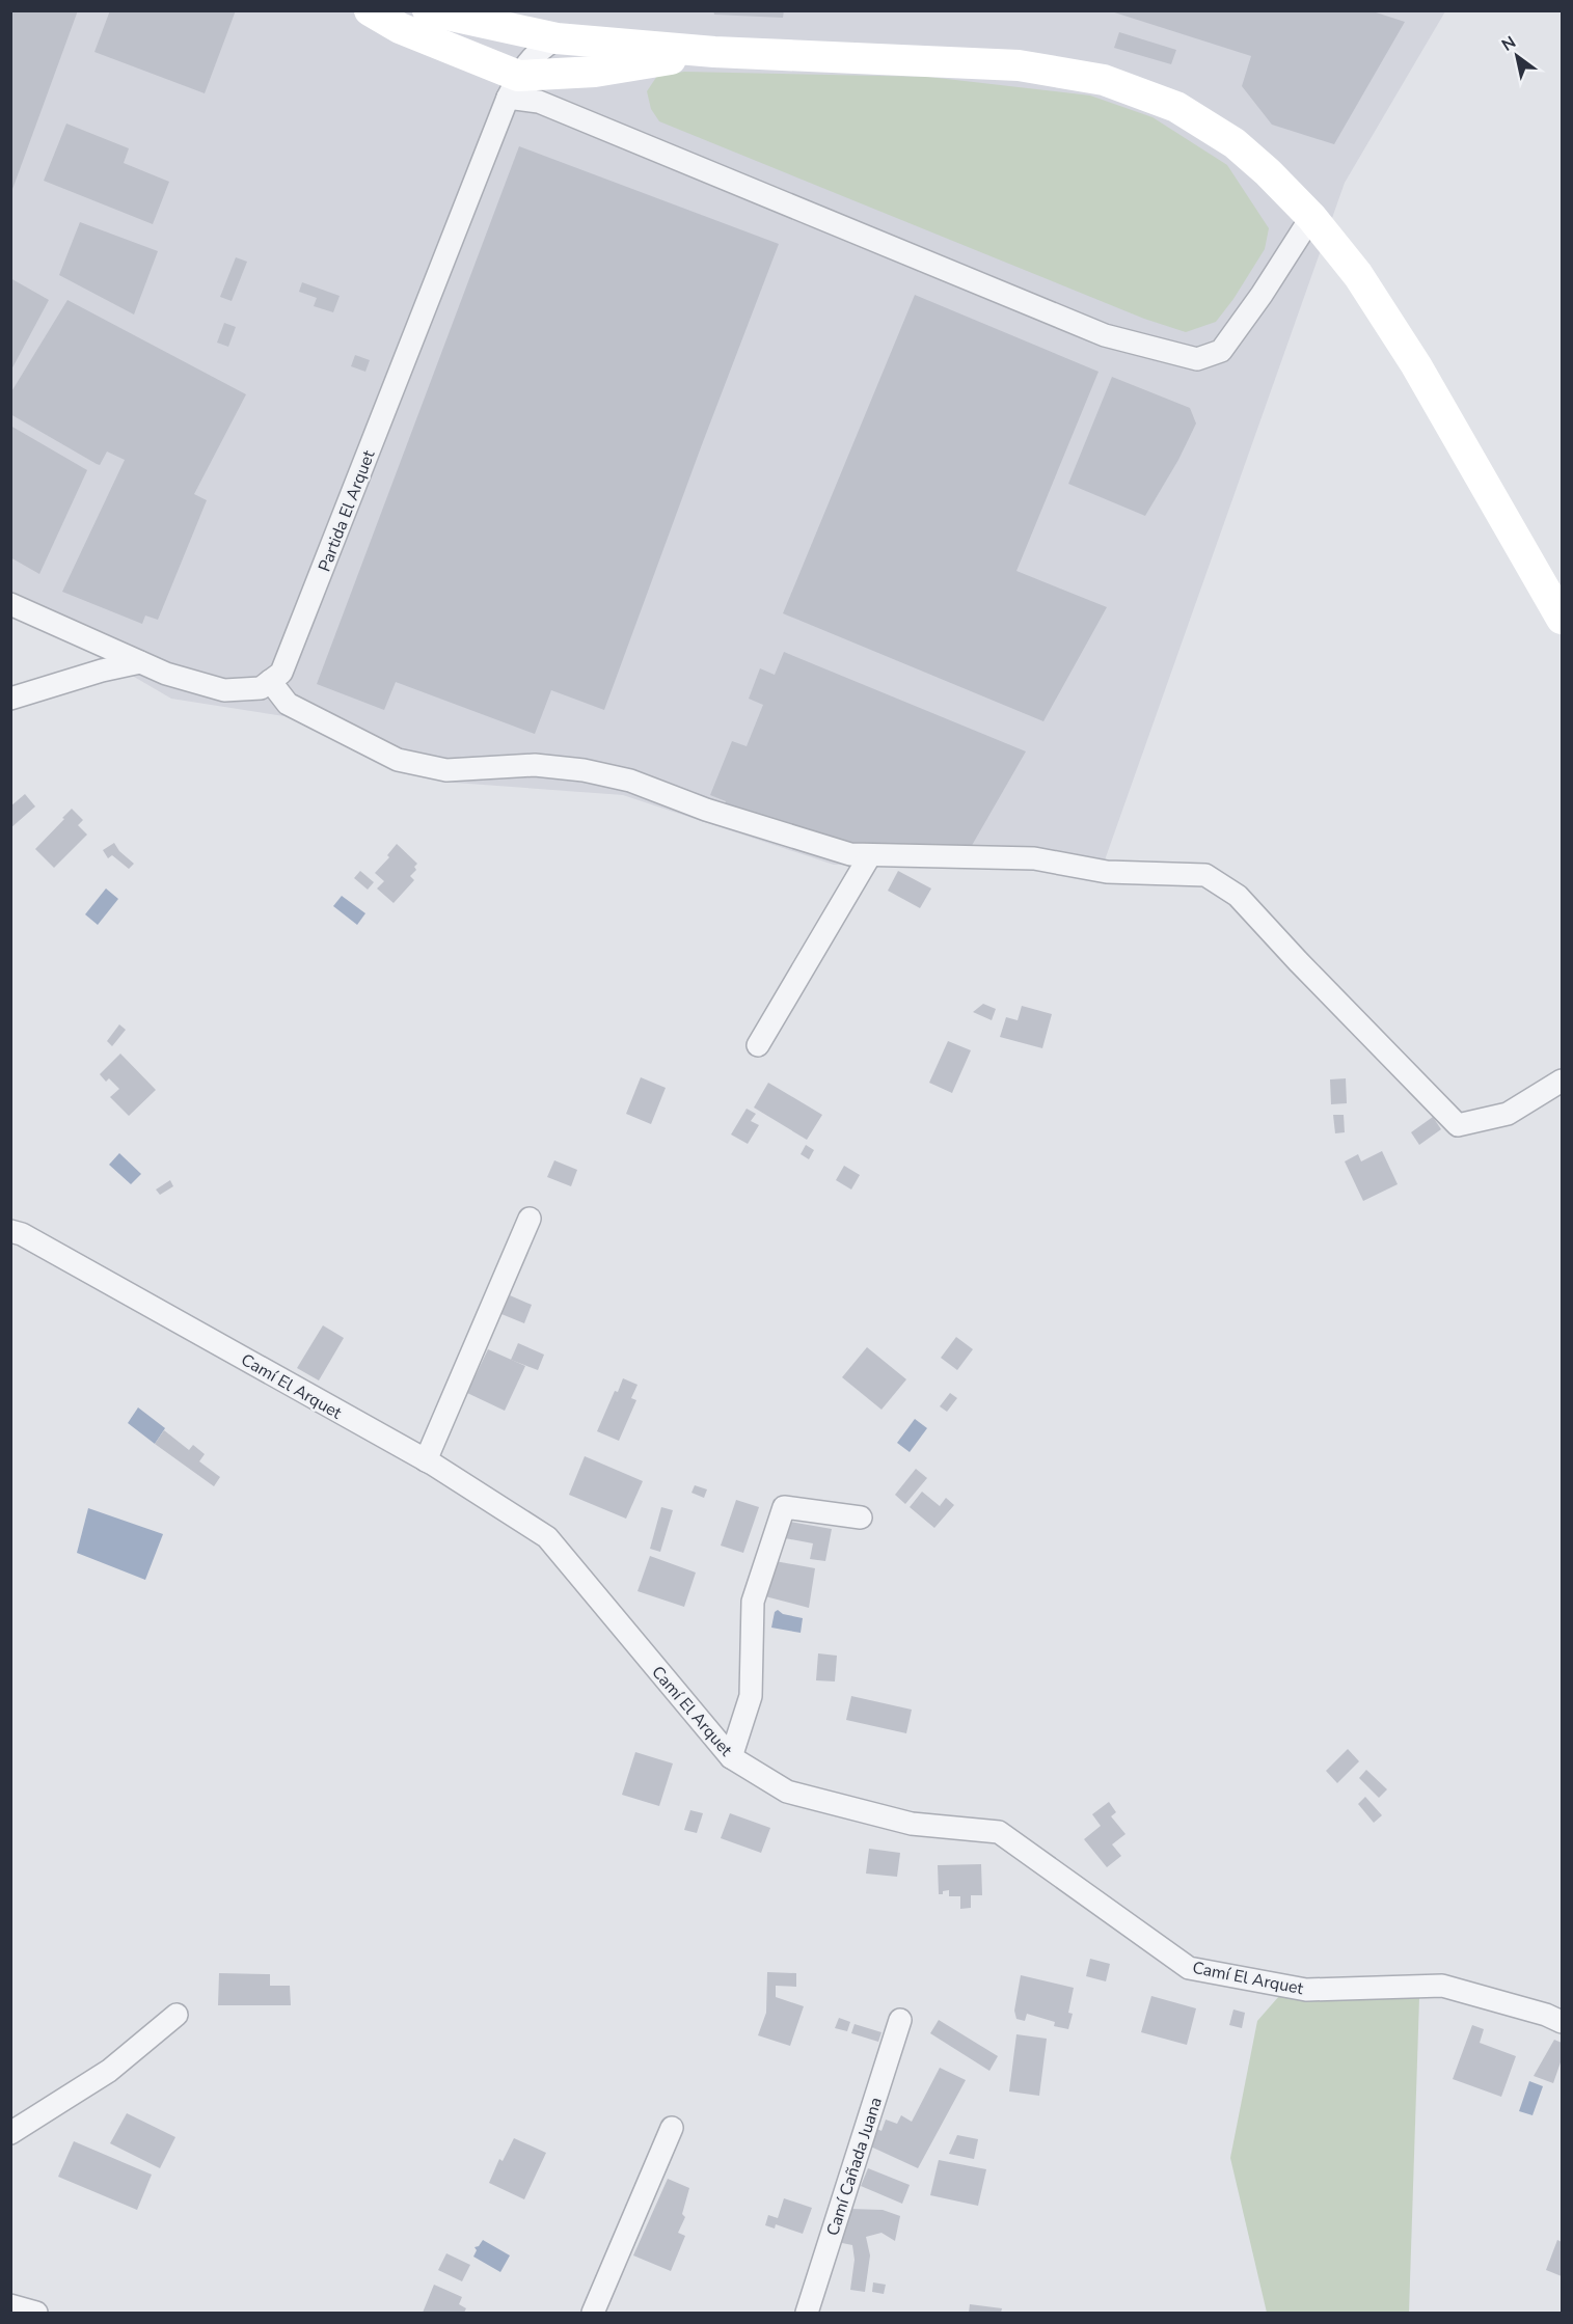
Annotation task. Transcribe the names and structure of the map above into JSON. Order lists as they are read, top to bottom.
{
  "streets": {
    "street": ["Partida El Arquet", "Camí El Arquet", "Camí Cañada Juana"]
  },
  "north": "top left"
}
